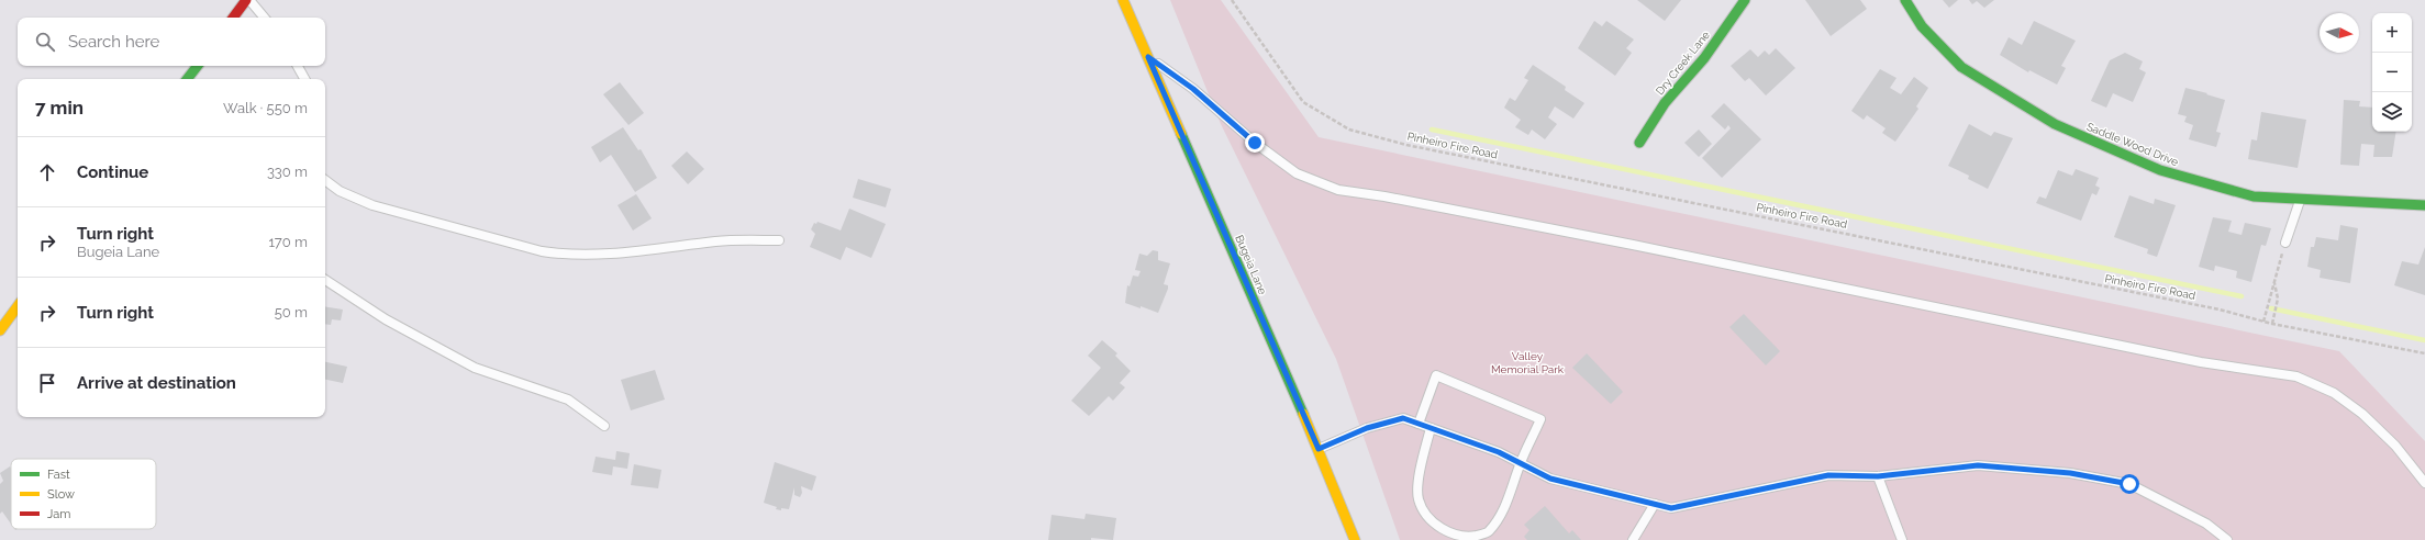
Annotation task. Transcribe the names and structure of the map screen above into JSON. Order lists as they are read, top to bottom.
{
  "streets": {
    "street": ["Dry Creek Lane", "Saddle Wood Drive", "Bugeia Lane"],
    "path": ["Pinheiro Fire Road"]
  },
  "parks": ["Valley Memorial Park"],
  "legend": ["Fast", "Slow", "Jam"],
  "north": "right",
  "page": {
    "map_buttons": ["+", "−"],
    "search": "Search here",
    "heading": ["7 min", "Walk · 550 m"],
    "list": [
      ["Continue", "330 m"],
      ["Turn right", "Bugeia Lane", "170 m"],
      ["Turn right", "50 m"],
      "Arrive at destination"
    ]
  }
}
